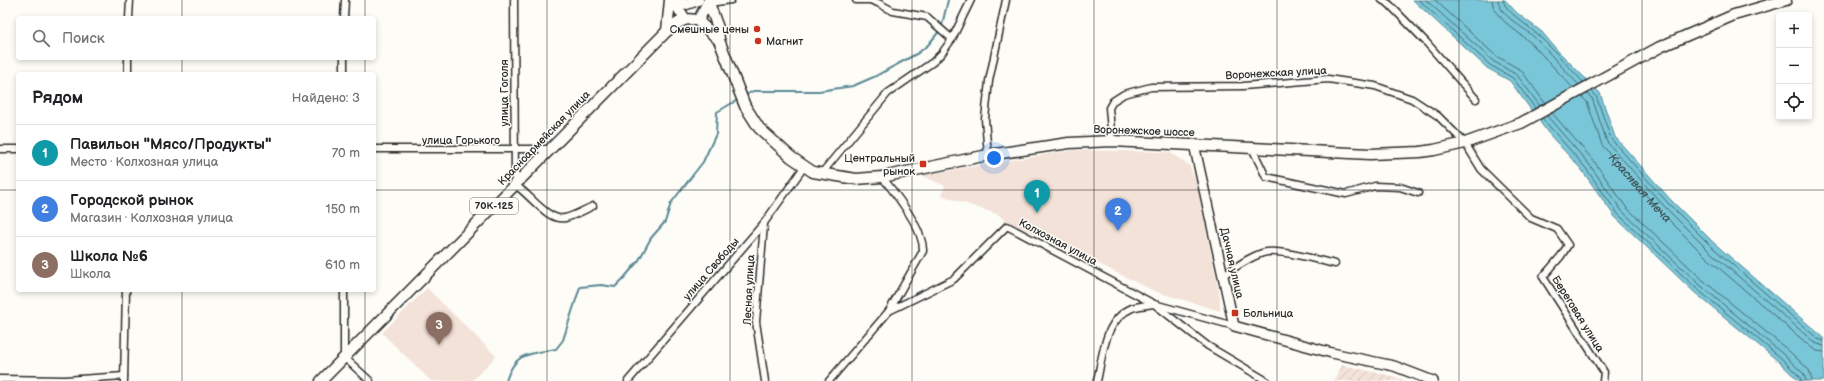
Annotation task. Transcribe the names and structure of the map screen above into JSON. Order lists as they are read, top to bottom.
{
  "streets": {
    "main road": ["Воронежское шоссе", "Красноармейская улица", "70К-125"],
    "street": [
      "Воронежская улица",
      "улица Гоголя",
      "улица Горького",
      "Колхозная улица",
      "Дачная улица",
      "улица Свободы",
      "Лесная улица",
      "Береговая улица"
    ]
  },
  "crossings": [
    ["Воронежская улица", "Воронежское шоссе"],
    ["Воронежская улица", "Береговая улица"],
    ["улица Гоголя", "Красноармейская улица"],
    ["улица Гоголя", "улица Горького"],
    ["Воронежское шоссе", "Дачная улица"],
    ["Воронежское шоссе", "улица Свободы"],
    ["Воронежское шоссе", "Береговая улица"],
    ["Красноармейская улица", "улица Горького"],
    ["Колхозная улица", "Дачная улица"],
    ["улица Свободы", "Лесная улица"]
  ],
  "water": ["Красивая Меча"],
  "places": {
    "other": ["Смешные цены", "Магнит"],
    "transit": ["Центральный рынок", "Больница"]
  },
  "page": {
    "map_buttons": ["+", "−"],
    "search": "Поиск",
    "heading": ["Рядом", "Найдено: 3"],
    "list": [
      {
        "mark": "1",
        "name": "Павильон \"Мясо/Продукты\"",
        "note": "Место · Колхозная улица",
        "value": "70 m"
      },
      {
        "mark": "2",
        "name": "Городской рынок",
        "note": "Магазин · Колхозная улица",
        "value": "150 m"
      },
      {
        "mark": "3",
        "name": "Школа №6",
        "note": "Школа",
        "value": "610 m"
      }
    ],
    "pins": ["1", "2", "3"]
  }
}
